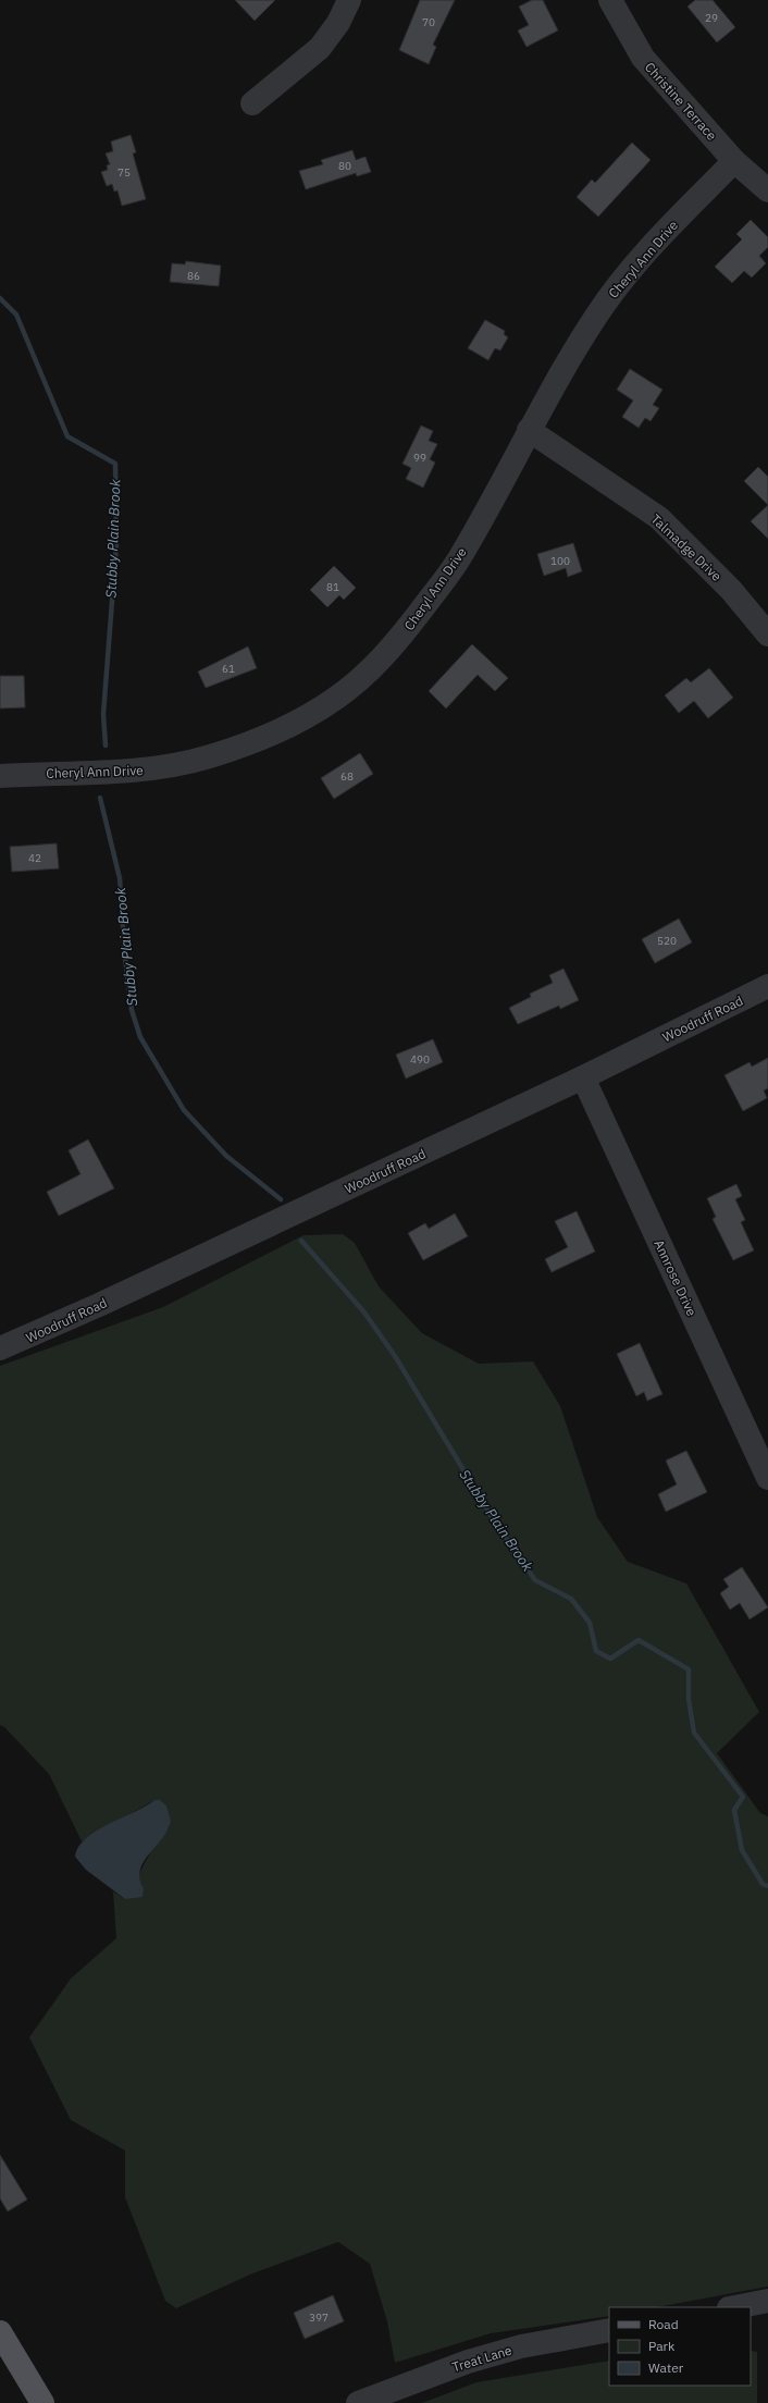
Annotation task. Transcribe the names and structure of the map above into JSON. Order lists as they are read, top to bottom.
{
  "streets": {
    "street": [
      "Christine Terrace",
      "Cheryl Ann Drive",
      "Talmadge Drive",
      "Woodruff Road",
      "Annrose Drive",
      "Treat Lane"
    ]
  },
  "crossings": [
    ["Christine Terrace", "Cheryl Ann Drive"],
    ["Cheryl Ann Drive", "Talmadge Drive"],
    ["Woodruff Road", "Annrose Drive"]
  ],
  "water": ["Stubby Plain Brook"],
  "house_numbers": [
    "29",
    "70",
    "80",
    "75",
    "86",
    "99",
    "100",
    "81",
    "61",
    "68",
    "42",
    "520",
    "490",
    "397"
  ],
  "legend": ["Road", "Park", "Water"]
}
